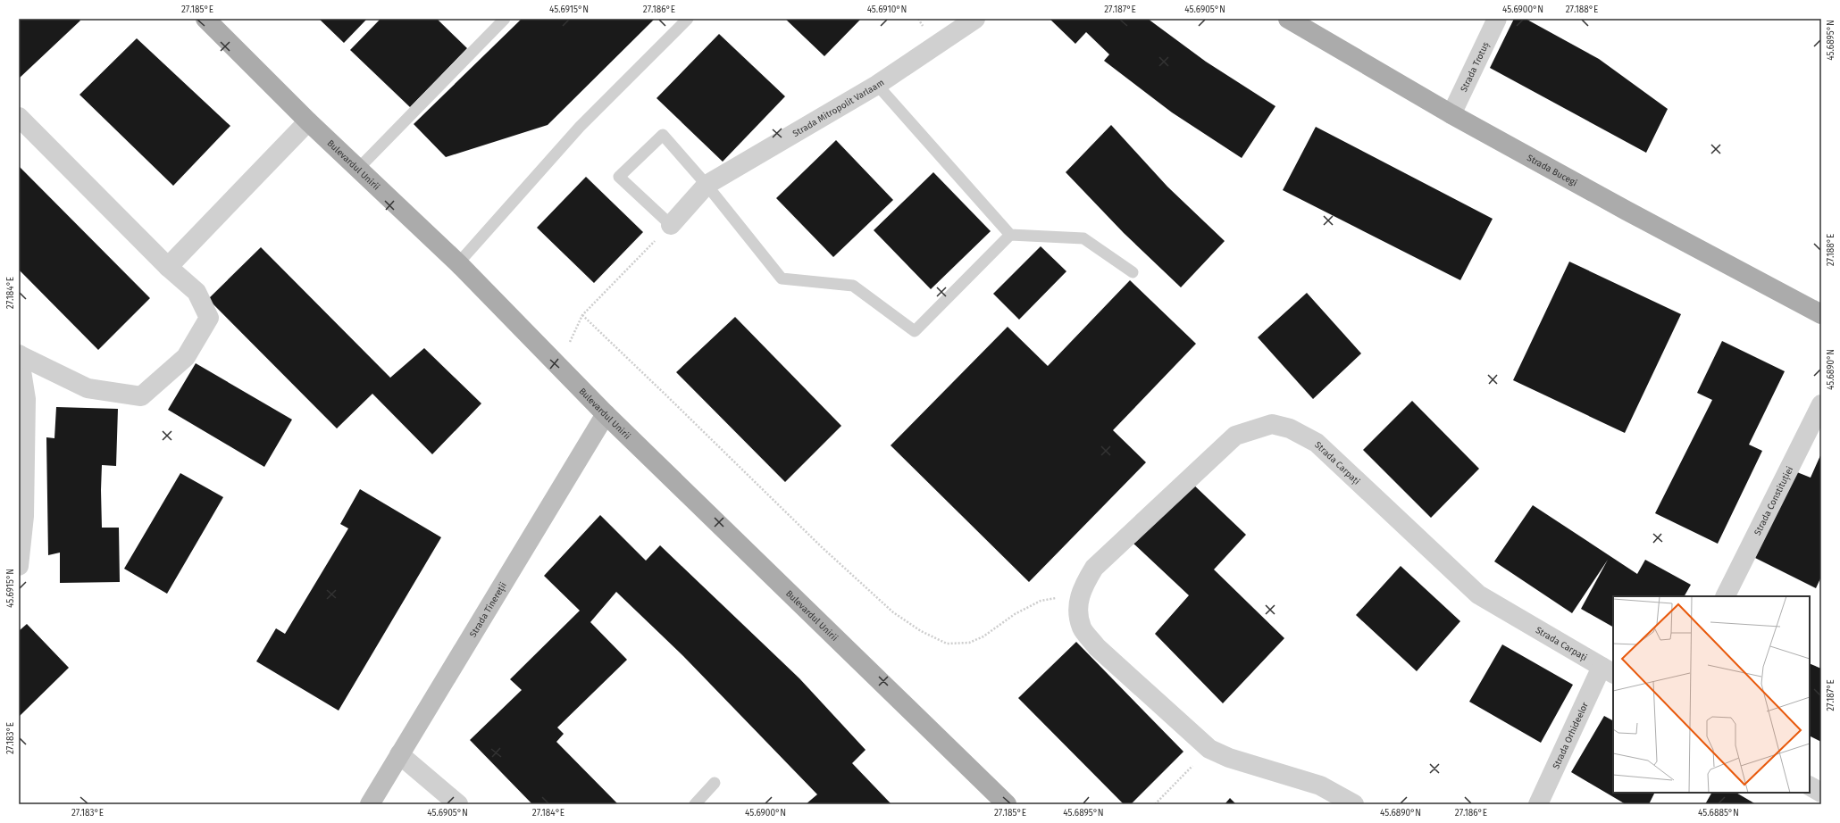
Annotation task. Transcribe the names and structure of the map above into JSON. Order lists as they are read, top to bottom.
{
  "streets": {
    "main road": ["Bulevardul Unirii", "Strada Bucegi"],
    "street": [
      "Strada Trotuș",
      "Strada Mitropolit Varlaam",
      "Strada Carpați",
      "Strada Constituției",
      "Strada Tinereții",
      "Strada Orhideelor"
    ]
  },
  "crossings": [
    ["Strada Trotuș", "Strada Bucegi"],
    ["Bulevardul Unirii", "Strada Tinereții"],
    ["Strada Carpați", "Strada Orhideelor"]
  ],
  "coordinates": [
    "27.185°E",
    "45.6915°N",
    "27.186°E",
    "45.6910°N",
    "27.187°E",
    "45.6905°N",
    "45.6900°N",
    "27.188°E",
    "45.6895°N",
    "27.184°E",
    "45.6890°N",
    "27.183°E",
    "45.6885°N"
  ]
}
